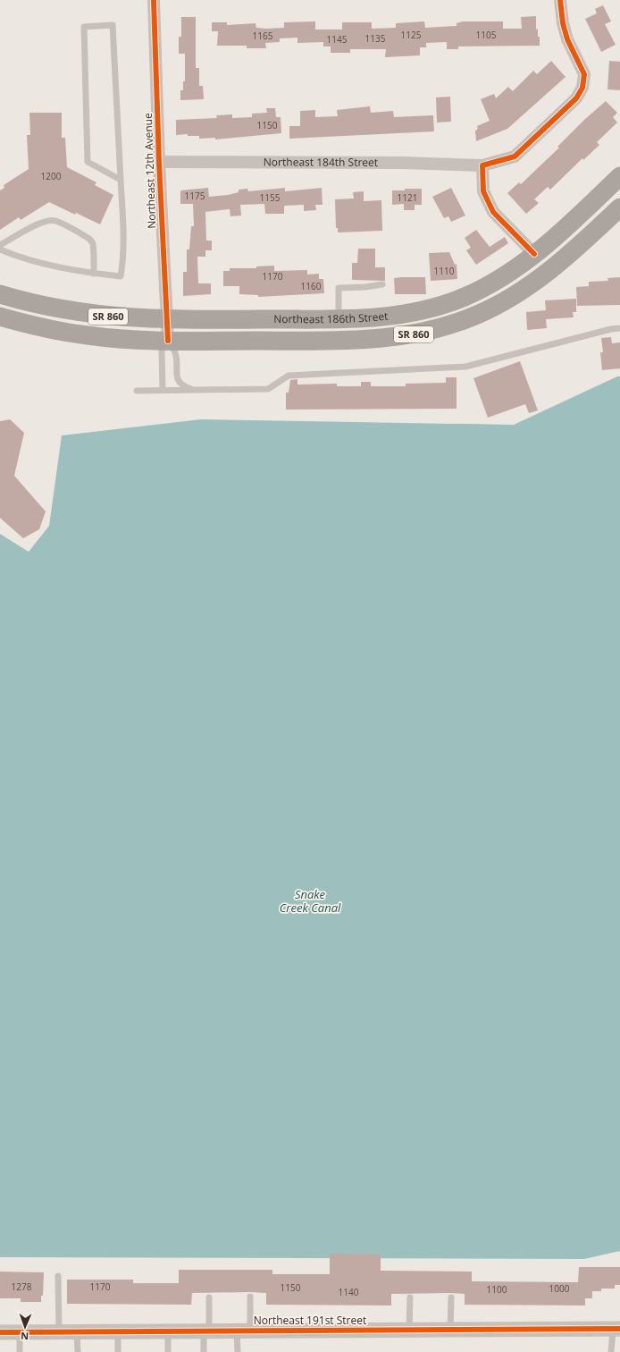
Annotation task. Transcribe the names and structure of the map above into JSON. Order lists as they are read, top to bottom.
{
  "streets": {
    "main road": ["SR 860", "Northeast 186th Street"],
    "street": ["Northeast 184th Street", "Northeast 12th Avenue", "Northeast 191st Street"]
  },
  "crossings": [
    ["Northeast 184th Street", "Northeast 12th Avenue"],
    ["Northeast 12th Avenue", "Northeast 186th Street"]
  ],
  "water": ["Snake Creek Canal"],
  "house_numbers": [
    "1125",
    "1105",
    "1165",
    "1135",
    "1145",
    "1150",
    "1200",
    "1175",
    "1155",
    "1121",
    "1110",
    "1170",
    "1160",
    "1278",
    "1170",
    "1150",
    "1000",
    "1100",
    "1140"
  ],
  "north": "bottom"
}
